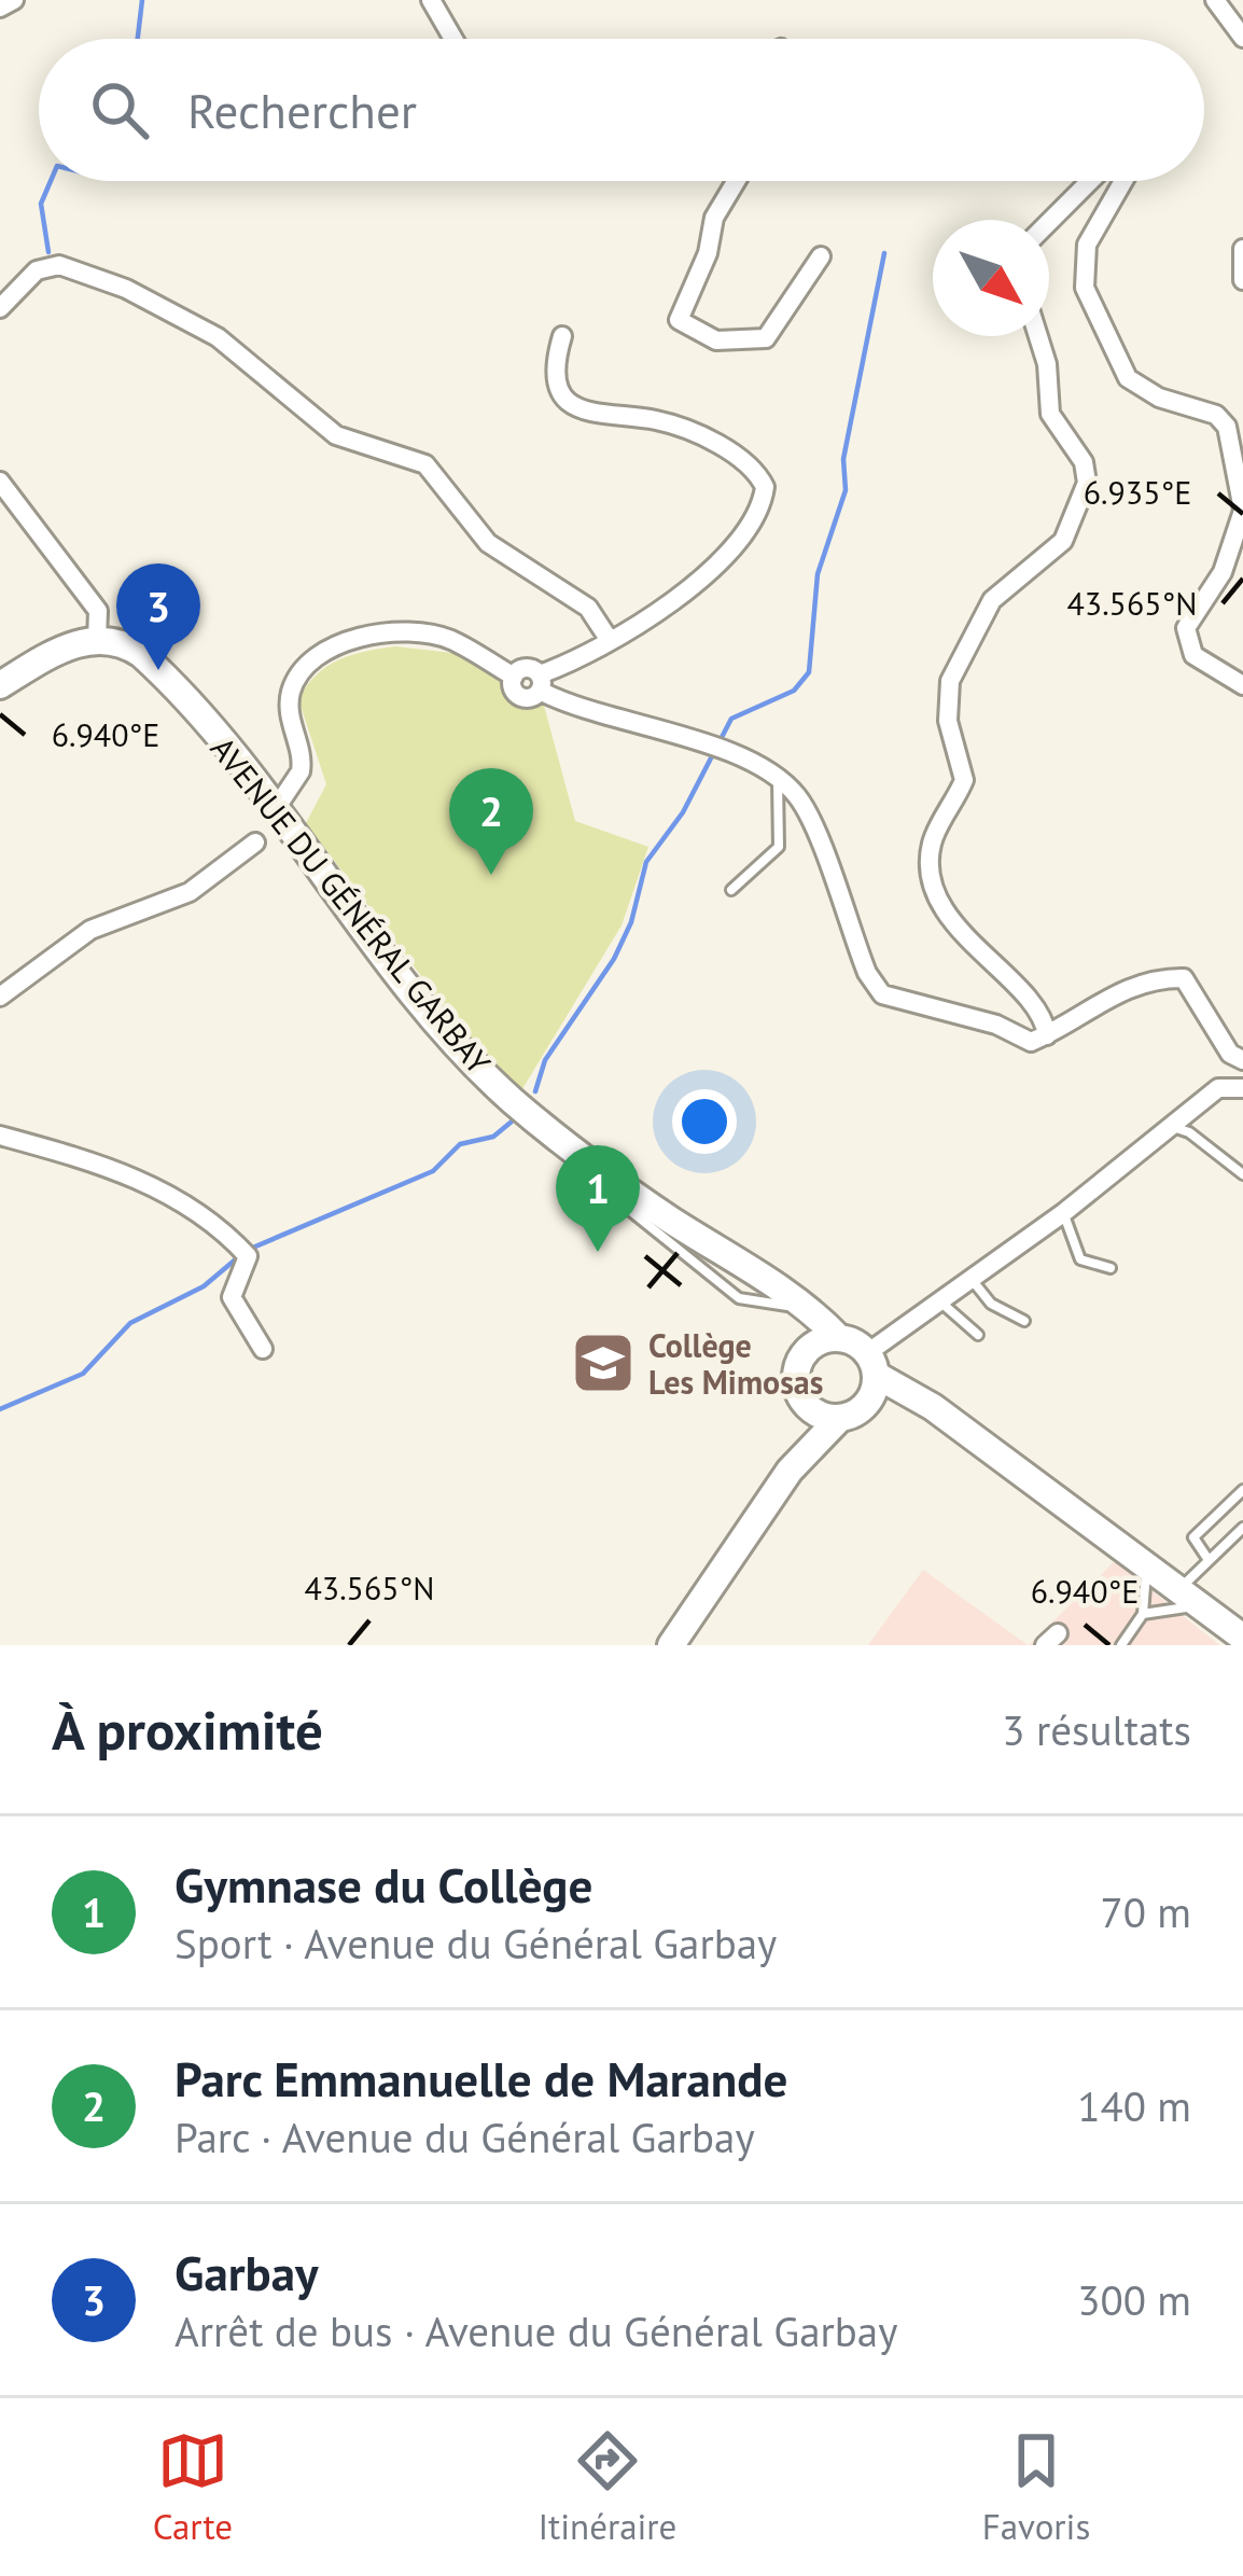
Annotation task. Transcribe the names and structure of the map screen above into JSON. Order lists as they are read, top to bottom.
{
  "streets": {
    "main road": ["AVENUE DU GÉNÉRAL GARBAY"]
  },
  "places": {
    "school or university": ["Collège Les Mimosas"]
  },
  "north": "bottom right",
  "page": {
    "search": "Rechercher",
    "pins": ["3", "2", "1"],
    "heading": ["À proximité", "3 résultats"],
    "list": [
      {
        "mark": "1",
        "name": "Gymnase du Collège",
        "note": "Sport · Avenue du Général Garbay",
        "value": "70 m"
      },
      {
        "mark": "2",
        "name": "Parc Emmanuelle de Marande",
        "note": "Parc · Avenue du Général Garbay",
        "value": "140 m"
      },
      {
        "mark": "3",
        "name": "Garbay",
        "note": "Arrêt de bus · Avenue du Général Garbay",
        "value": "300 m"
      }
    ],
    "nav": ["Carte", "Itinéraire", "Favoris"]
  },
  "coordinates": ["6.935°E", "43.565°N", "6.940°E"]
}
